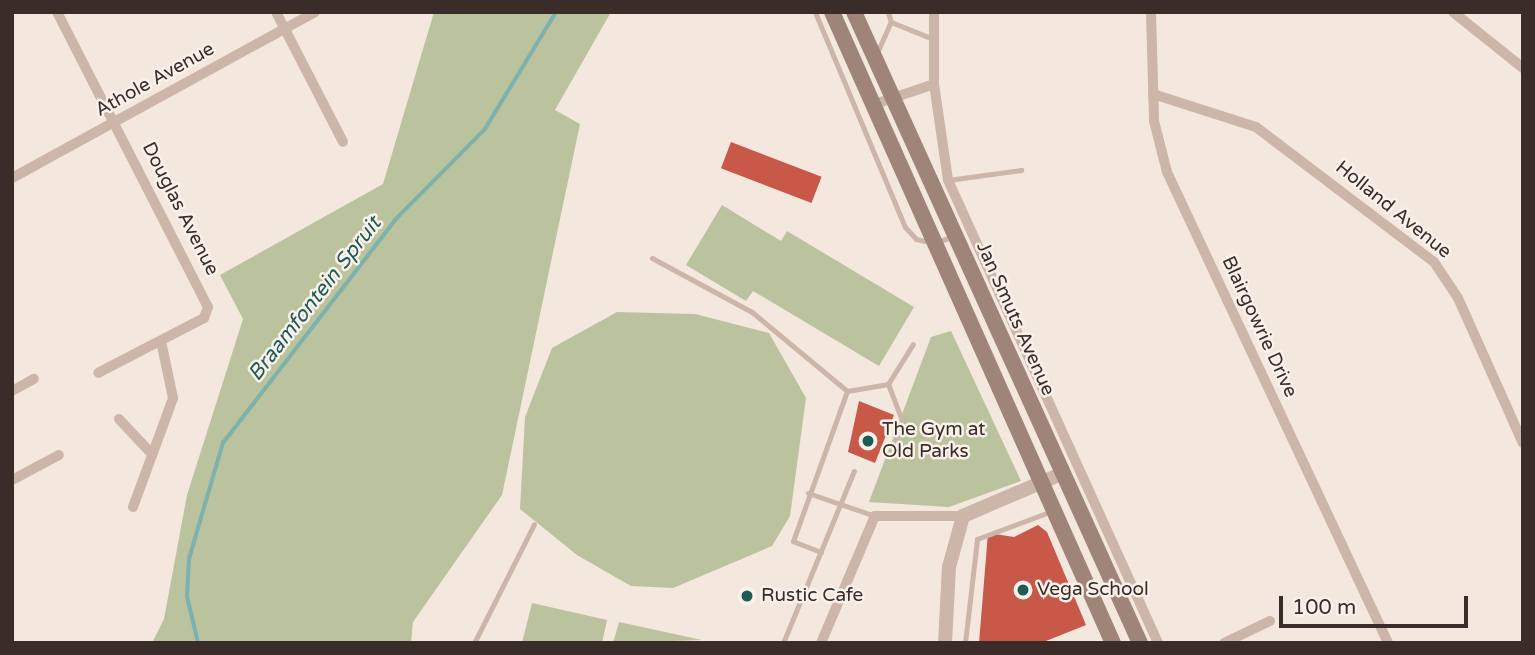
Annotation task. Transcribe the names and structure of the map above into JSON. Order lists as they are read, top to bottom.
{
  "streets": {
    "main road": ["Jan Smuts Avenue"],
    "street": [
      "Athole Avenue",
      "Douglas Avenue",
      "Holland Avenue",
      "Blairgowrie Drive"
    ]
  },
  "crossings": [
    ["Athole Avenue", "Douglas Avenue"],
    ["Holland Avenue", "Blairgowrie Drive"]
  ],
  "water": ["Braamfontein Spruit"],
  "places": ["The Gym at Old Parks", "Vega School", "Rustic Cafe"],
  "scale_bar": "100 m"
}
